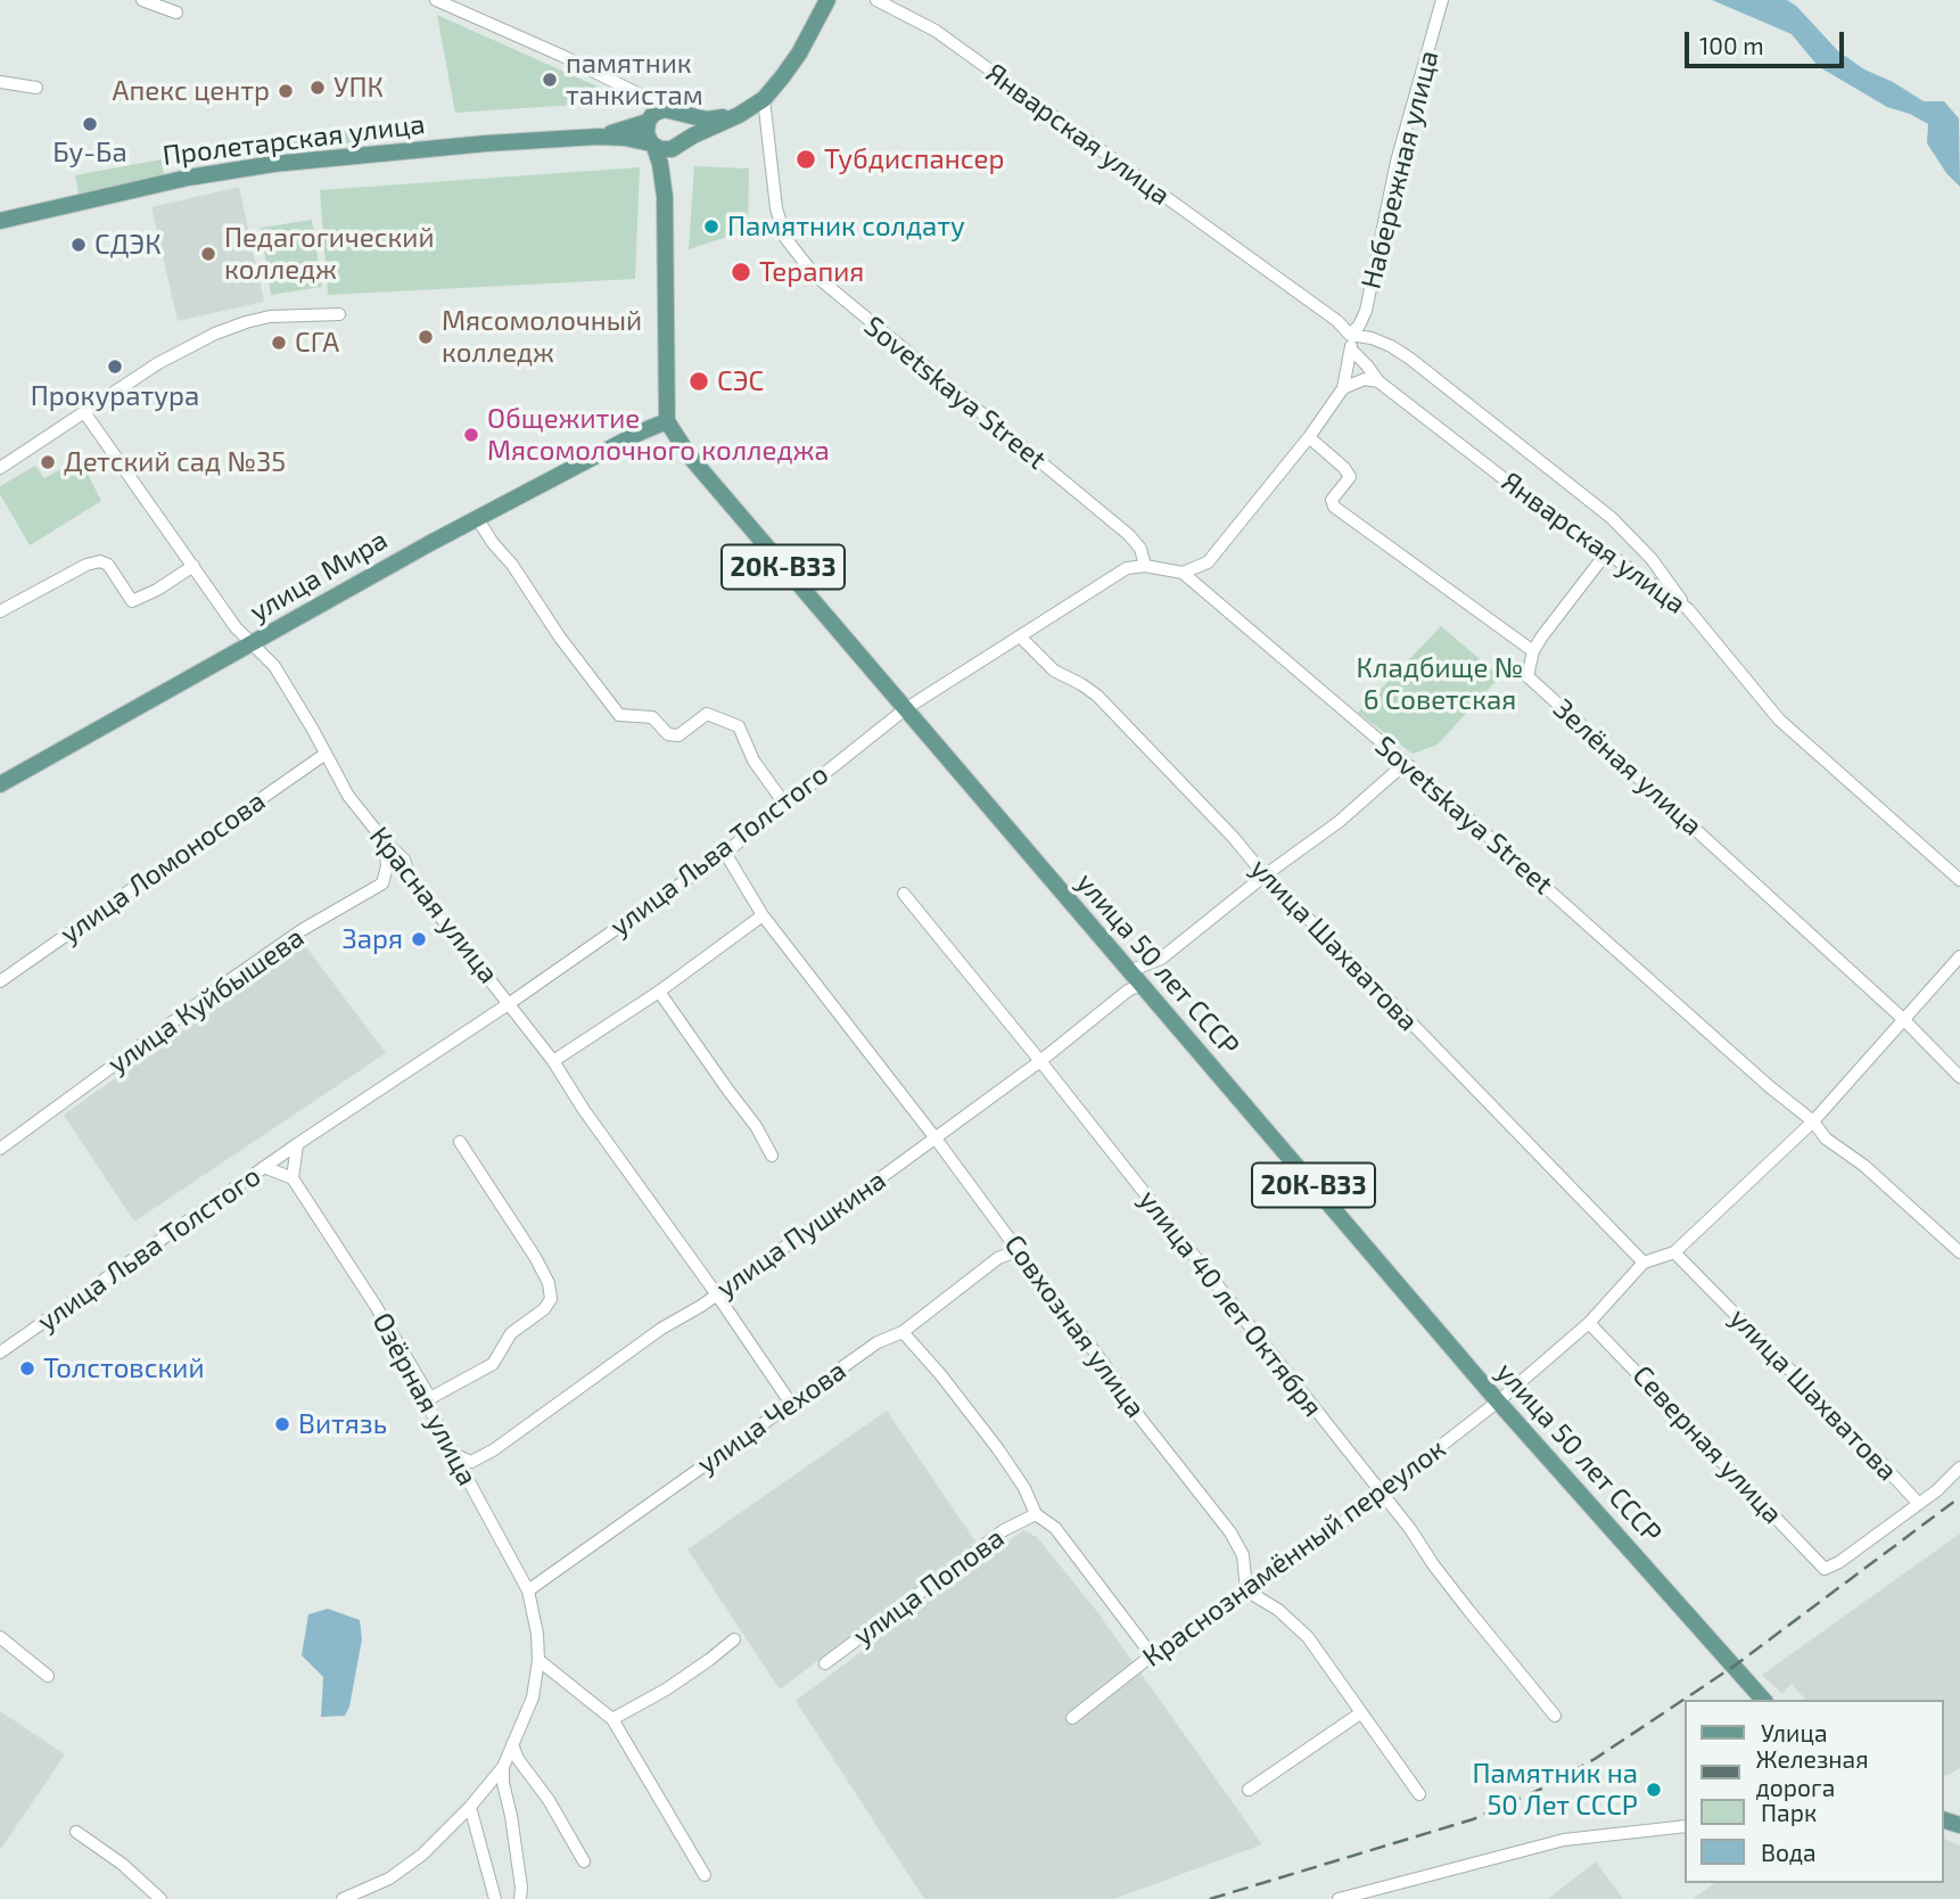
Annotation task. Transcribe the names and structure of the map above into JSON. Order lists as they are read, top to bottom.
{
  "streets": {
    "main road": [
      "Пролетарская улица",
      "20К-В33",
      "улица Мира",
      "улица 50 лет СССР"
    ],
    "street": [
      "Январская улица",
      "Набережная улица",
      "Sovetskaya Street",
      "Зелёная улица",
      "улица Льва Толстого",
      "улица Ломоносова",
      "Красная улица",
      "улица Шахватова",
      "улица Куйбышева",
      "улица Пушкина",
      "улица 40 лет Октября",
      "Совхозная улица",
      "Озёрная улица",
      "улица Чехова",
      "Северная улица",
      "Краснознамённый переулок",
      "улица Попова"
    ]
  },
  "crossings": [
    ["Январская улица", "Набережная улица"],
    ["Sovetskaya Street", "Краснознамённый переулок"],
    ["улица Мира", "Красная улица"],
    ["улица Мира", "улица 50 лет СССР"],
    ["Зелёная улица", "Краснознамённый переулок"],
    ["улица Льва Толстого", "Красная улица"],
    ["улица Льва Толстого", "улица Шахватова"],
    ["улица Льва Толстого", "улица 50 лет СССР"],
    ["улица Льва Толстого", "Совхозная улица"],
    ["улица Льва Толстого", "Озёрная улица"],
    ["улица Ломоносова", "Красная улица"],
    ["Красная улица", "улица Куйбышева"],
    ["Красная улица", "улица Пушкина"],
    ["Красная улица", "улица Чехова"],
    ["улица Шахватова", "Северная улица"],
    ["улица Шахватова", "Краснознамённый переулок"],
    ["улица 50 лет СССР", "улица Пушкина"],
    ["улица 50 лет СССР", "Краснознамённый переулок"],
    ["улица Пушкина", "улица 40 лет Октября"],
    ["улица Пушкина", "Совхозная улица"],
    ["улица Пушкина", "Озёрная улица"],
    ["улица 40 лет Октября", "Краснознамённый переулок"],
    ["Совхозная улица", "улица Чехова"],
    ["Совхозная улица", "Краснознамённый переулок"],
    ["Озёрная улица", "улица Чехова"],
    ["Северная улица", "Краснознамённый переулок"]
  ],
  "parks": ["Кладбище № 6 Советская"],
  "places": [
    "памятник танкистам",
    "УПК",
    "Апекс центр",
    "Бу-Ба",
    "Тубдиспансер",
    "Памятник солдату",
    "СДЭК",
    "Педагогический колледж",
    "Терапия",
    "Мясомолочный колледж",
    "СГА",
    "Прокуратура",
    "СЭС",
    "Общежитие Мясомолочного колледжа",
    "Детский сад №35",
    "Заря",
    "Толстовский",
    "Витязь",
    "Памятник на 50 Лет СССР"
  ],
  "legend": [
    "Улица",
    "Железная дорога",
    "Парк",
    "Вода"
  ],
  "scale_bar": "100 m"
}
